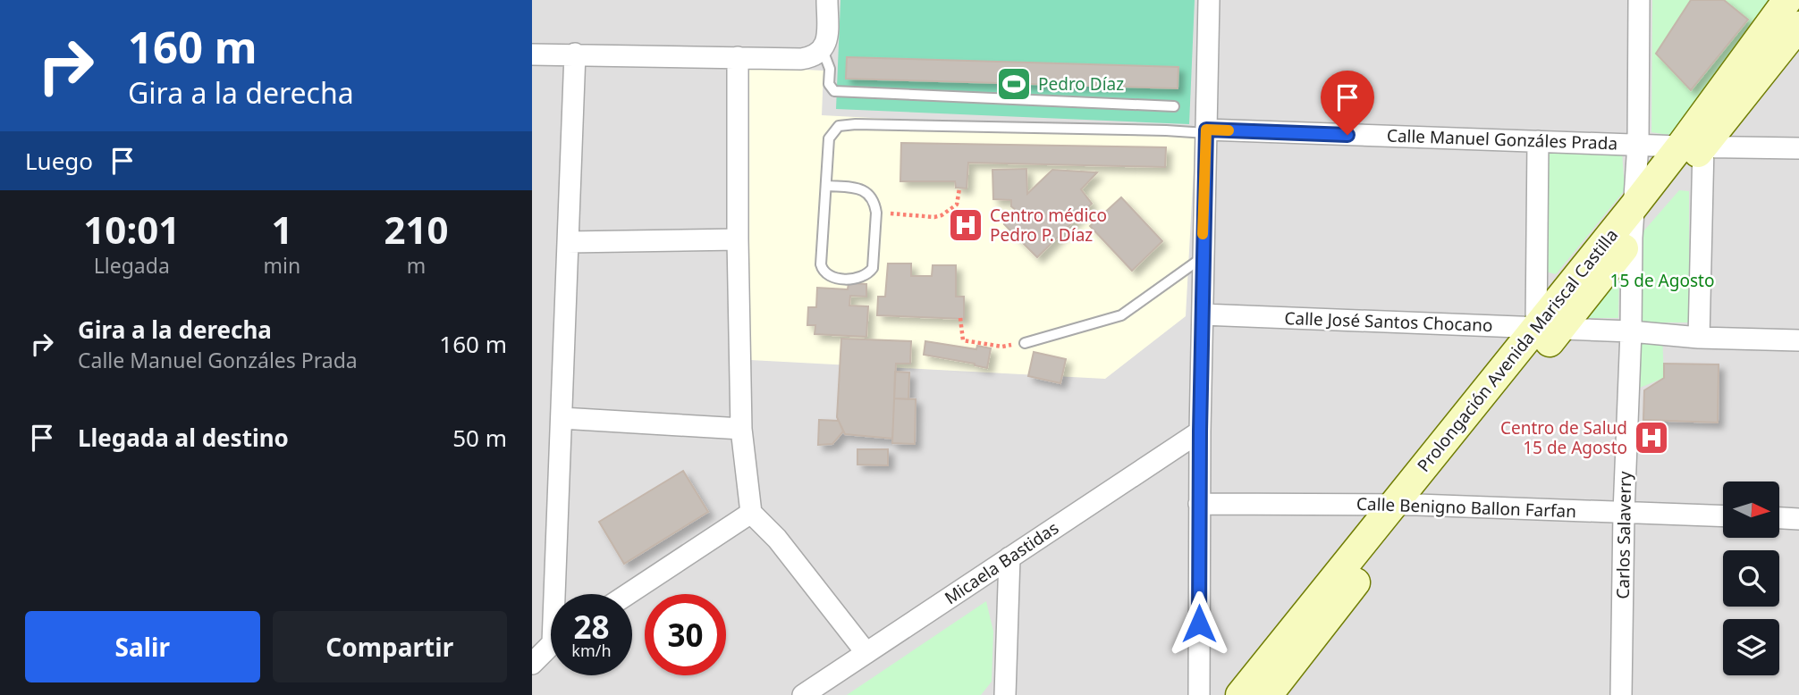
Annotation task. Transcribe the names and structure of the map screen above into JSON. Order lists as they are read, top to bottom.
{
  "streets": {
    "main road": ["Prolongación Avenida Mariscal Castilla"],
    "street": [
      "Calle Manuel Gonzáles Prada",
      "Calle José Santos Chocano",
      "Calle Benigno Ballon Farfan",
      "Carlos Salaverry",
      "Micaela Bastidas"
    ]
  },
  "crossings": [
    ["Calle Manuel Gonzáles Prada", "Prolongación Avenida Mariscal Castilla"],
    ["Calle Manuel Gonzáles Prada", "Carlos Salaverry"],
    ["Calle José Santos Chocano", "Prolongación Avenida Mariscal Castilla"],
    ["Calle José Santos Chocano", "Carlos Salaverry"],
    ["Prolongación Avenida Mariscal Castilla", "Calle Benigno Ballon Farfan"],
    ["Prolongación Avenida Mariscal Castilla", "Carlos Salaverry"],
    ["Calle Benigno Ballon Farfan", "Carlos Salaverry"]
  ],
  "parks": ["15 de Agosto"],
  "places": {
    "sports": ["Pedro Díaz"],
    "hospital": ["Centro médico Pedro P. Díaz", "Centro de Salud 15 de Agosto"]
  },
  "north": "right",
  "page": {
    "turn": ["160 m", "Gira a la derecha"],
    "then": "Luego",
    "eta": [
      "10:01",
      "Llegada",
      "1",
      "min",
      "210",
      "m"
    ],
    "list": [
      {
        "name": "Gira a la derecha",
        "note": "Calle Manuel Gonzáles Prada",
        "value": "160 m"
      },
      {
        "name": "Llegada al destino",
        "value": "50 m"
      }
    ],
    "speed": "28 km/h",
    "limit": "30",
    "buttons": ["Salir", "Compartir"]
  }
}
